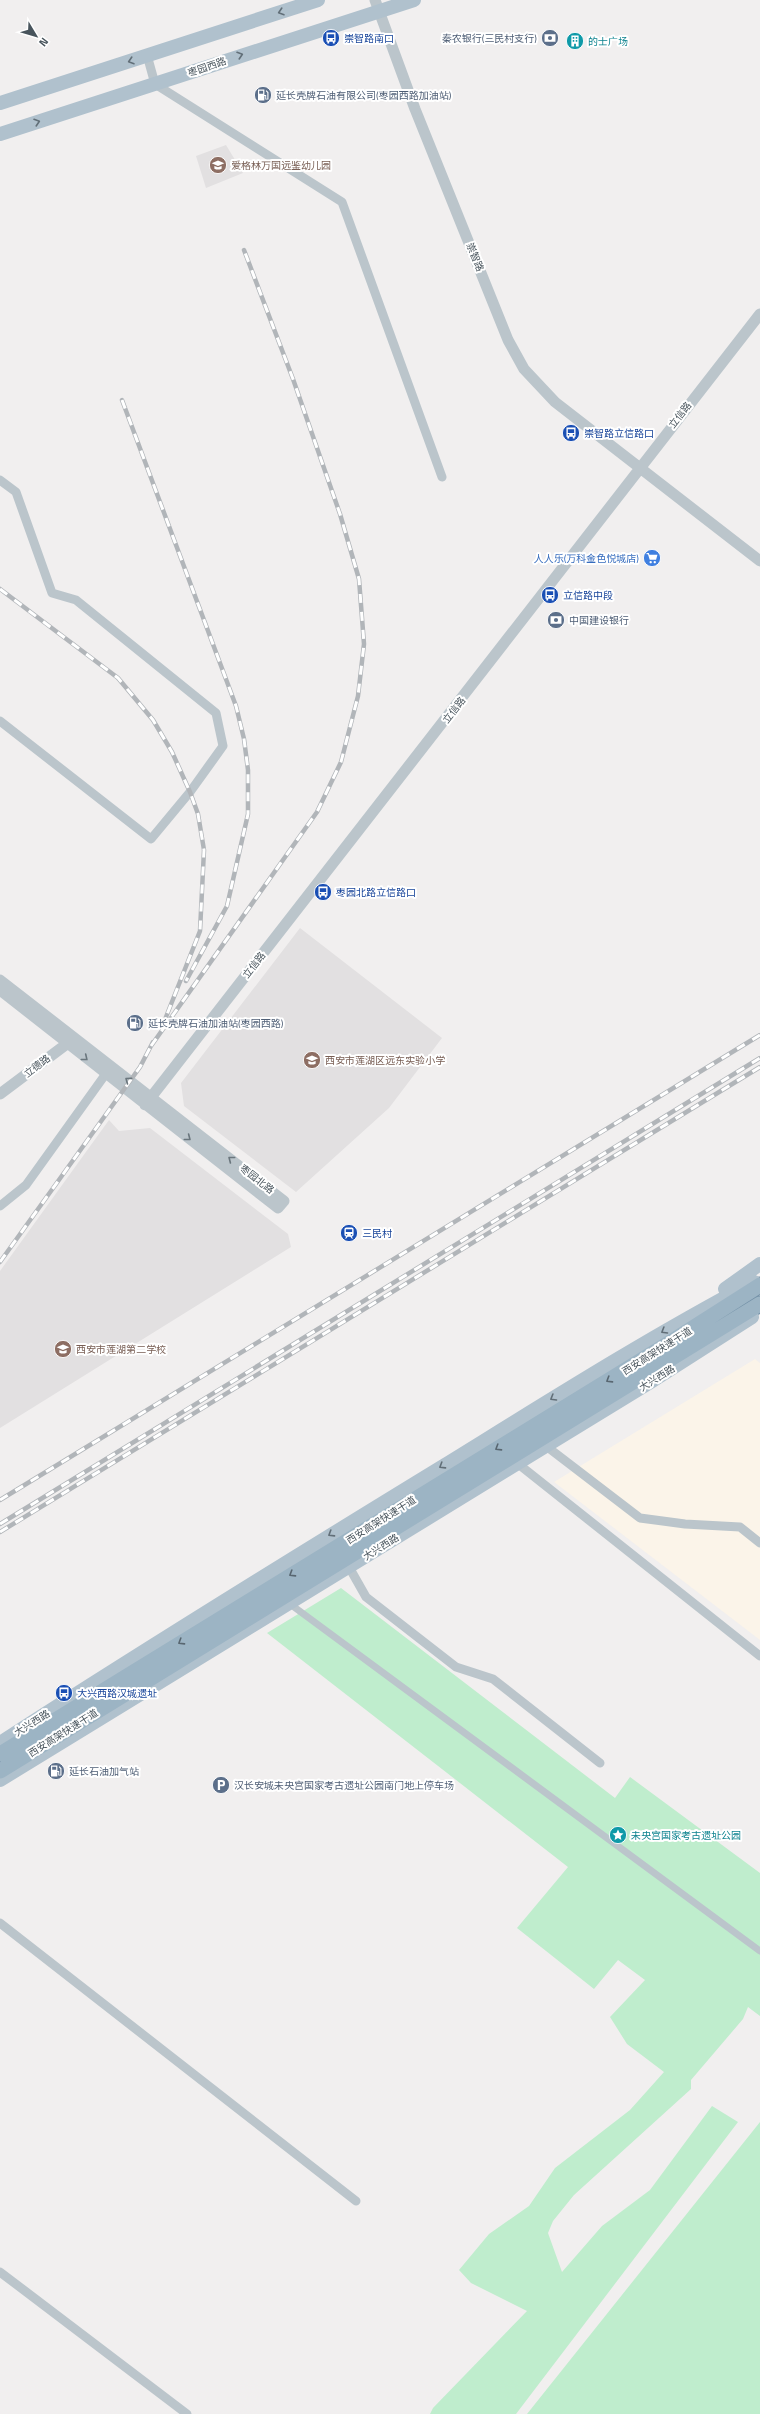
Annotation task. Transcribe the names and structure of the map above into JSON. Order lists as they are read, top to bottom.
{
  "streets": {
    "highway": ["西安高架快速干道"],
    "main road": ["枣园西路", "大兴西路"],
    "street": [
      "崇智路",
      "立信路",
      "立德路",
      "枣园北路"
    ]
  },
  "crossings": [
    ["枣园西路", "崇智路"],
    ["崇智路", "立信路"],
    ["立信路", "枣园北路"],
    ["立德路", "枣园北路"]
  ],
  "places": {
    "bus stop": [
      "崇智路南口",
      "崇智路立信路口",
      "立信路中段",
      "枣园北路立信路口",
      "大兴西路汉城遗址"
    ],
    "bank": ["秦农银行(三民村支行)", "中国建设银行"],
    "building": ["的士广场"],
    "fuel station": ["延长壳牌石油有限公司(枣园西路加油站)", "延长壳牌石油加油站(枣园西路)", "延长石油加气站"],
    "school or university": ["爱格林万国远鉴幼儿园", "西安市莲湖区远东实验小学", "西安市莲湖第二学校"],
    "supermarket": ["人人乐(万科金色悦城店)"],
    "station": ["三民村"],
    "parking": ["汉长安城未央宫国家考古遗址公园南门地上停车场"],
    "place": ["未央宫国家考古遗址公园"]
  },
  "north": "bottom right"
}
